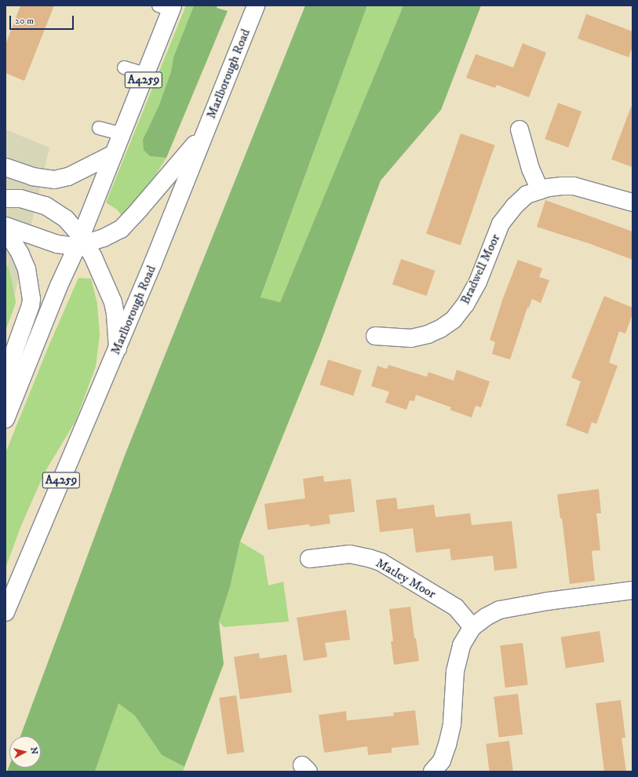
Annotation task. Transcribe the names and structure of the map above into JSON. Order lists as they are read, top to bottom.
{
  "streets": {
    "street": [
      "Marlborough Road",
      "A4259",
      "Bradwell Moor",
      "Matley Moor"
    ]
  },
  "scale_bar": "20 m",
  "north": "right"
}
